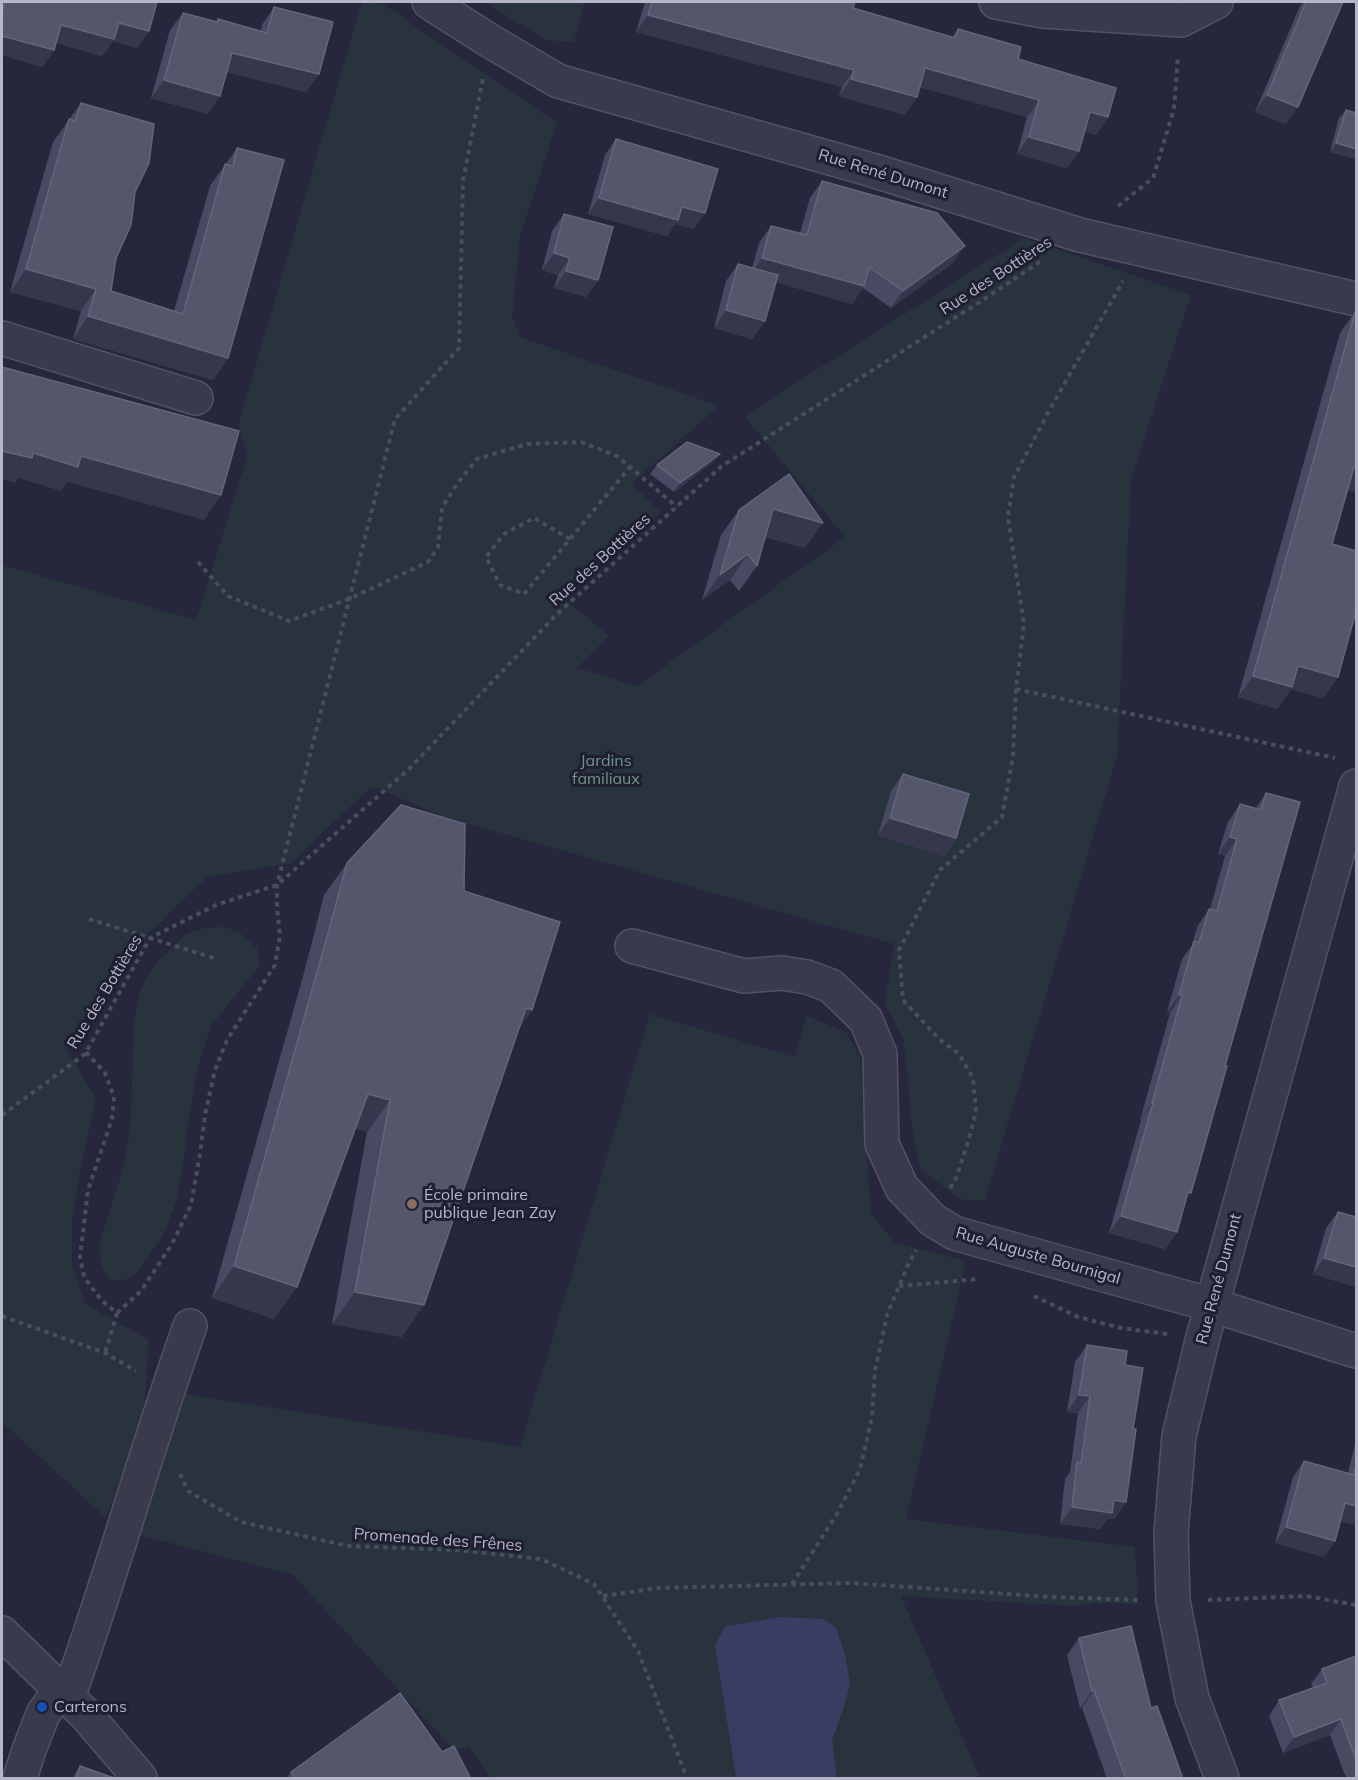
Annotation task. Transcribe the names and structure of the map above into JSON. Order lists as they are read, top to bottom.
{
  "streets": {
    "street": ["Rue René Dumont", "Rue Auguste Bournigal"],
    "path": ["Rue des Bottières", "Promenade des Frênes"]
  },
  "crossings": [
    ["Rue René Dumont", "Rue des Bottières"],
    ["Rue René Dumont", "Rue Auguste Bournigal"]
  ],
  "parks": ["Jardins familiaux"],
  "places": ["École primaire publique Jean Zay", "Carterons"]
}
